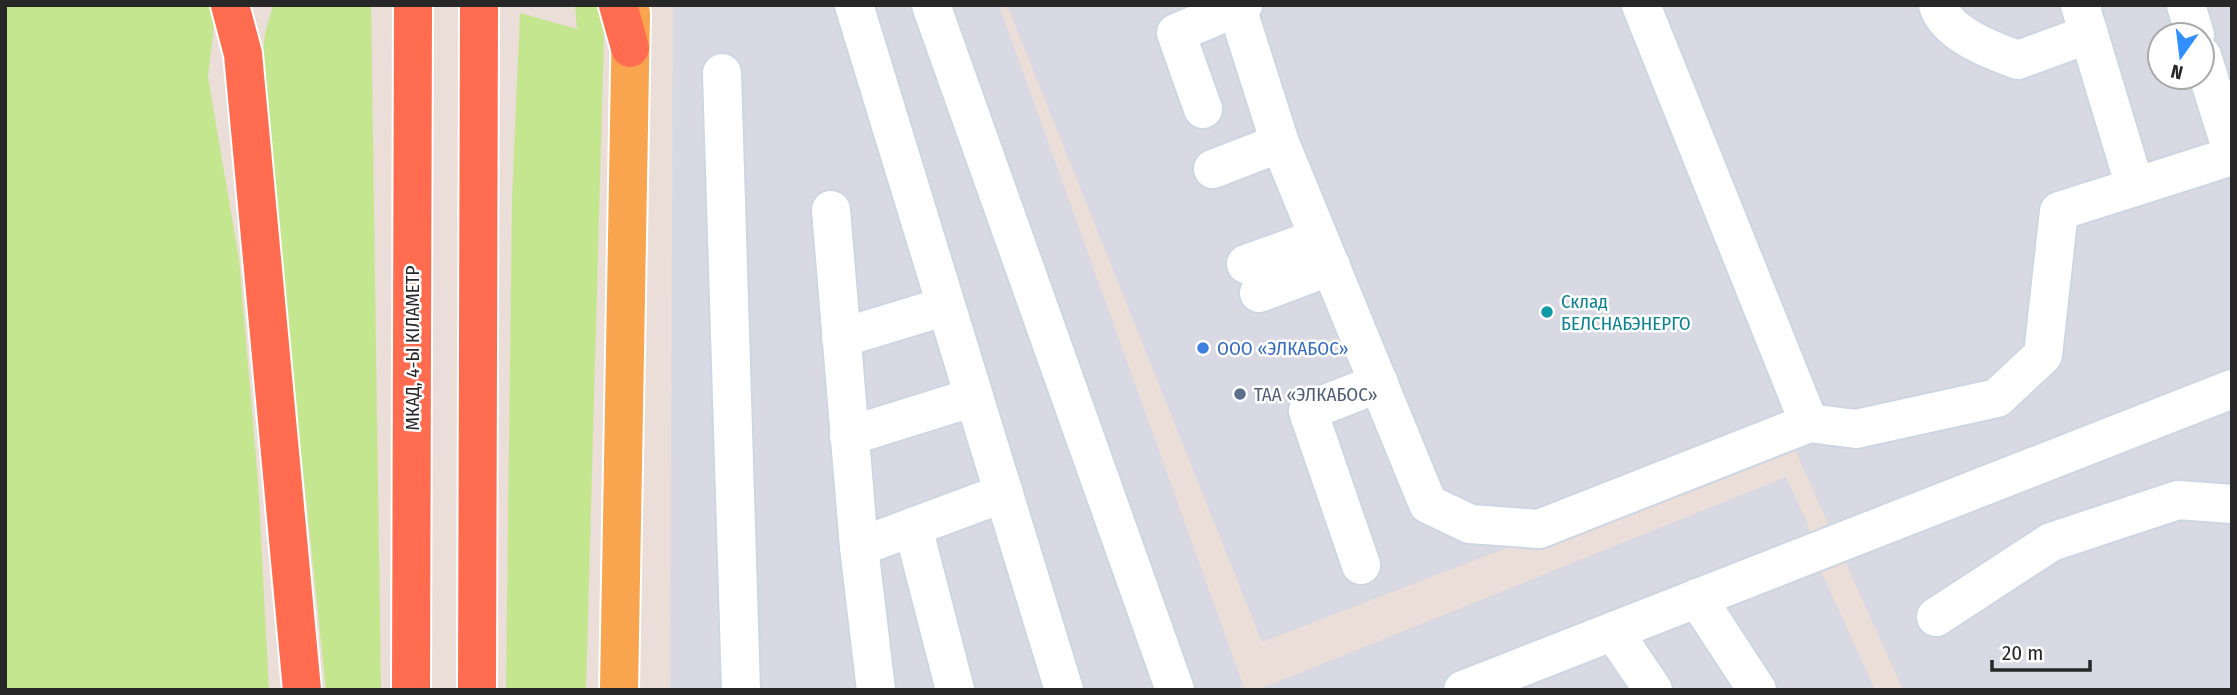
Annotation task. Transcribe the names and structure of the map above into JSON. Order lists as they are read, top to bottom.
{
  "streets": {
    "highway": ["МКАД, 4-Ы КІЛАМЕТР"]
  },
  "places": ["Склад БЕЛСНАБЭНЕРГО", "ООО «ЭЛКАБОС»", "ТАА «ЭЛКАБОС»"],
  "scale_bar": "20 m",
  "north": "bottom"
}
